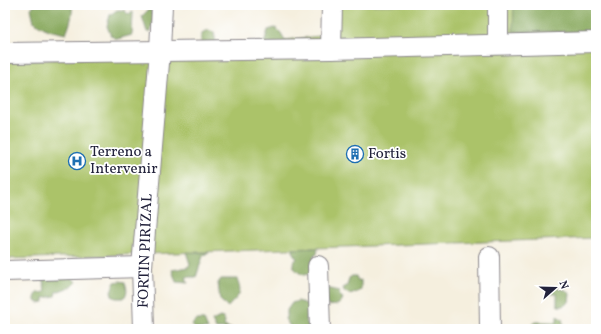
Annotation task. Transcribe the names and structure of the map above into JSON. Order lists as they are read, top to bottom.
{
  "streets": {
    "street": ["FORTIN PIRIZAL"]
  },
  "places": {
    "building": ["Fortis"],
    "hospital": ["Terreno a Intervenir"]
  },
  "north": "right"
}
